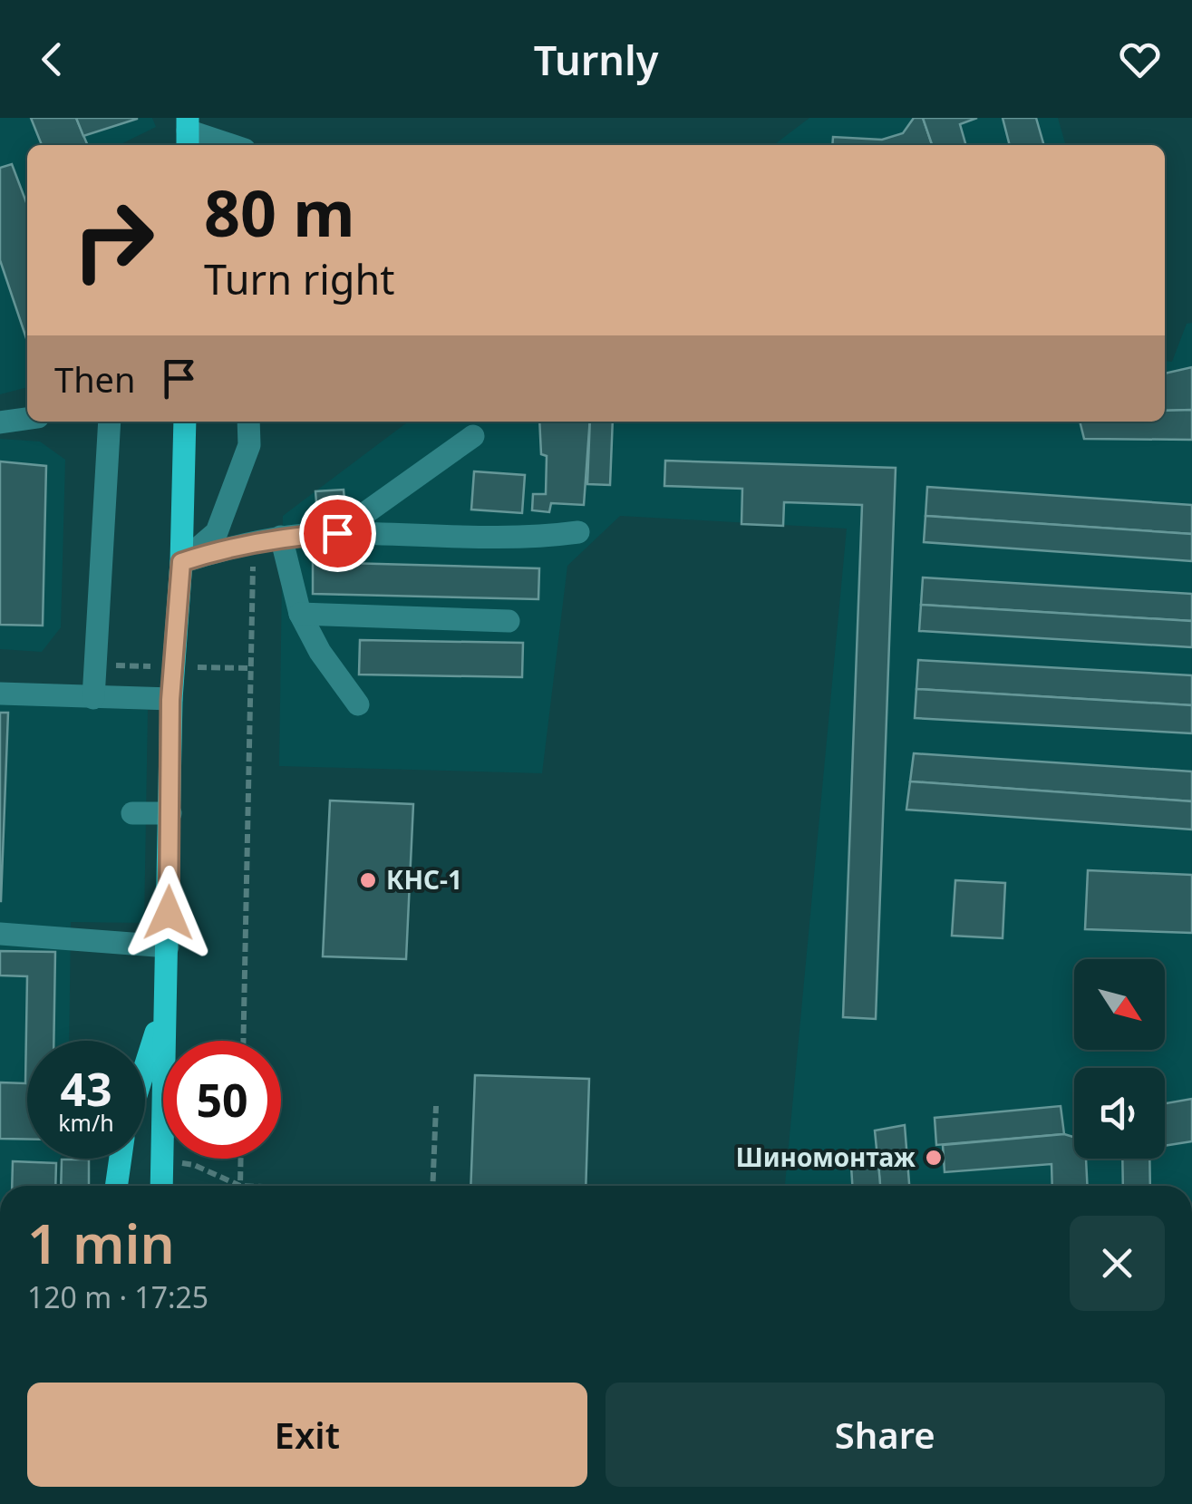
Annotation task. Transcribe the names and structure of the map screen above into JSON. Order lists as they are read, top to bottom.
{
  "places": ["КНС-1", "Шиномонтаж"],
  "north": "bottom right",
  "page": {
    "header": "Turnly",
    "turn": ["80 m", "Turn right"],
    "then": "Then",
    "speed": "43 km/h",
    "limit": "50",
    "heading": ["1 min", "120 m · 17:25"],
    "buttons": ["Exit", "Share"]
  }
}
